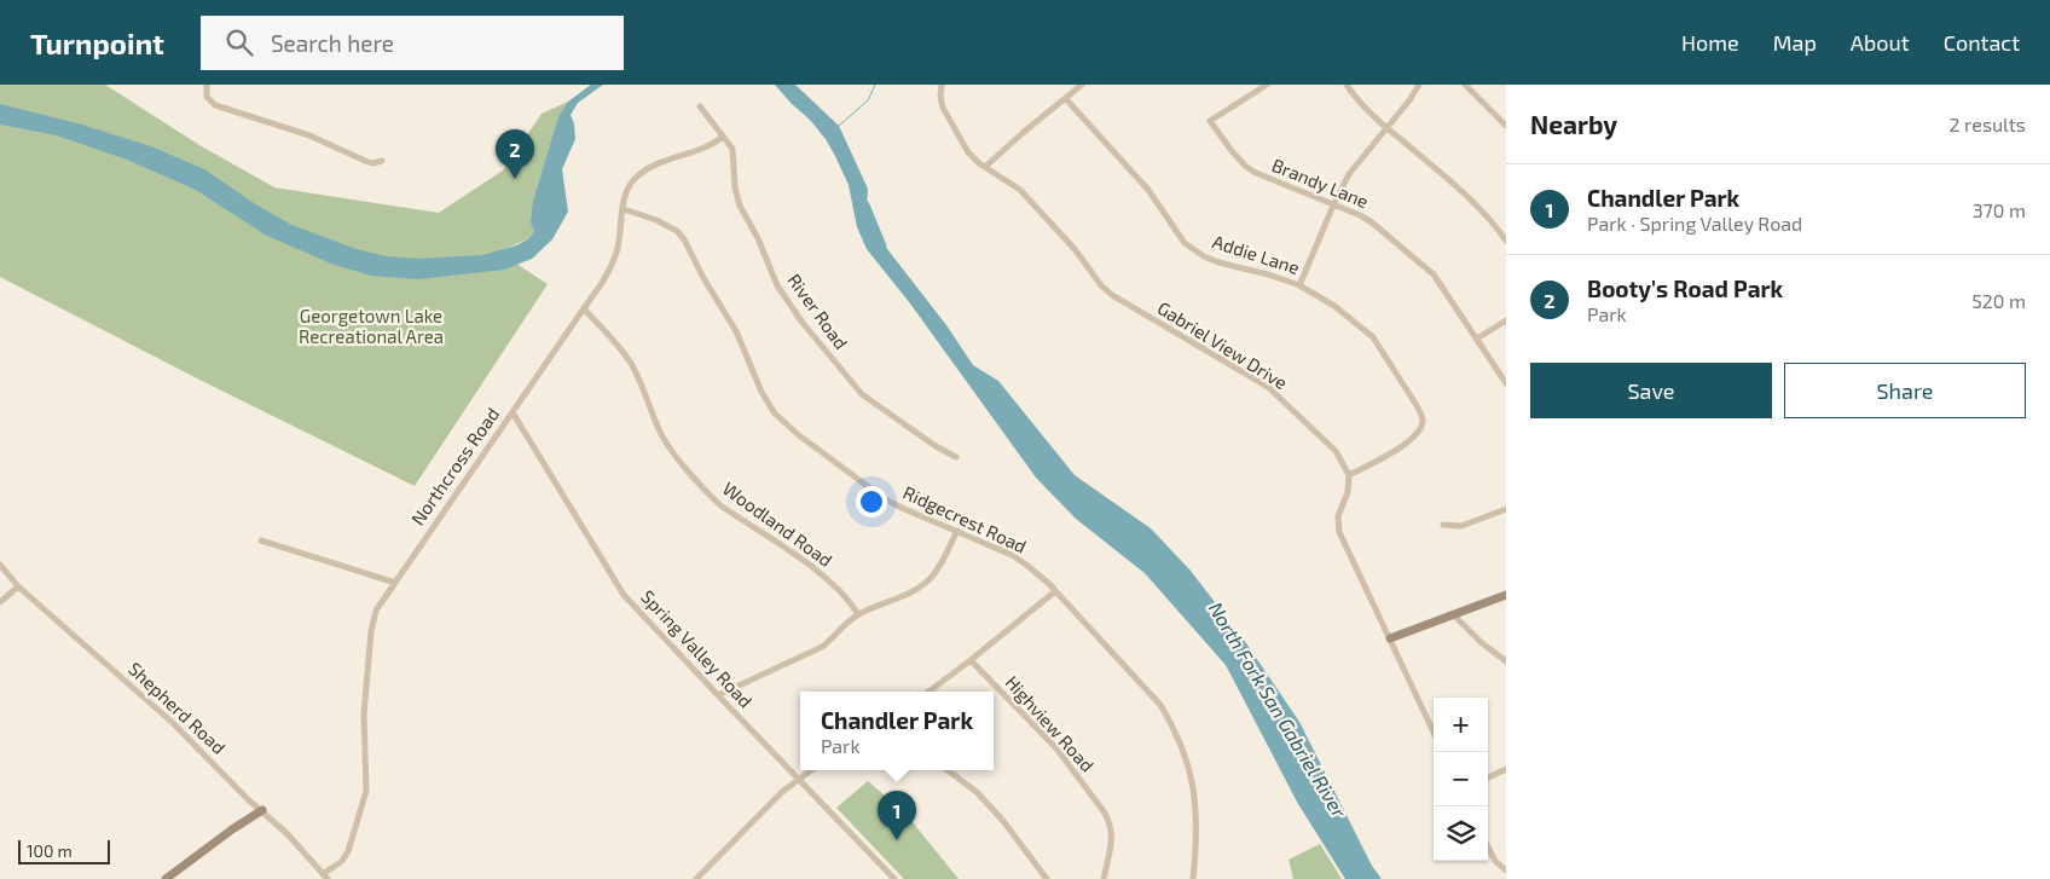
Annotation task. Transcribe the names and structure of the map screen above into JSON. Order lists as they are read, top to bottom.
{
  "streets": {
    "street": [
      "Brandy Lane",
      "Addie Lane",
      "River Road",
      "Gabriel View Drive",
      "Northcross Road",
      "Ridgecrest Road",
      "Woodland Road",
      "Spring Valley Road",
      "Shepherd Road",
      "Highview Road"
    ]
  },
  "crossings": [
    ["Addie Lane", "Gabriel View Drive"],
    ["River Road", "Northcross Road"],
    ["Northcross Road", "Ridgecrest Road"],
    ["Northcross Road", "Woodland Road"],
    ["Northcross Road", "Spring Valley Road"],
    ["Northcross Road", "Shepherd Road"]
  ],
  "water": ["North Fork San Gabriel River"],
  "parks": ["Georgetown Lake Recreational Area"],
  "scale_bar": "100 m",
  "page": {
    "header": "Turnpoint",
    "search": "Search here",
    "nav": [
      "Home",
      "Map",
      "About",
      "Contact"
    ],
    "heading": ["Nearby", "2 results"],
    "pins": ["2", "1"],
    "list": [
      {
        "mark": "1",
        "name": "Chandler Park",
        "note": "Park · Spring Valley Road",
        "value": "370 m"
      },
      {
        "mark": "2",
        "name": "Booty's Road Park",
        "note": "Park",
        "value": "520 m"
      }
    ],
    "buttons": ["Save", "Share"],
    "popup": ["Chandler Park", "Park"],
    "map_buttons": ["+", "−"],
    "scale": "100 m"
  }
}
